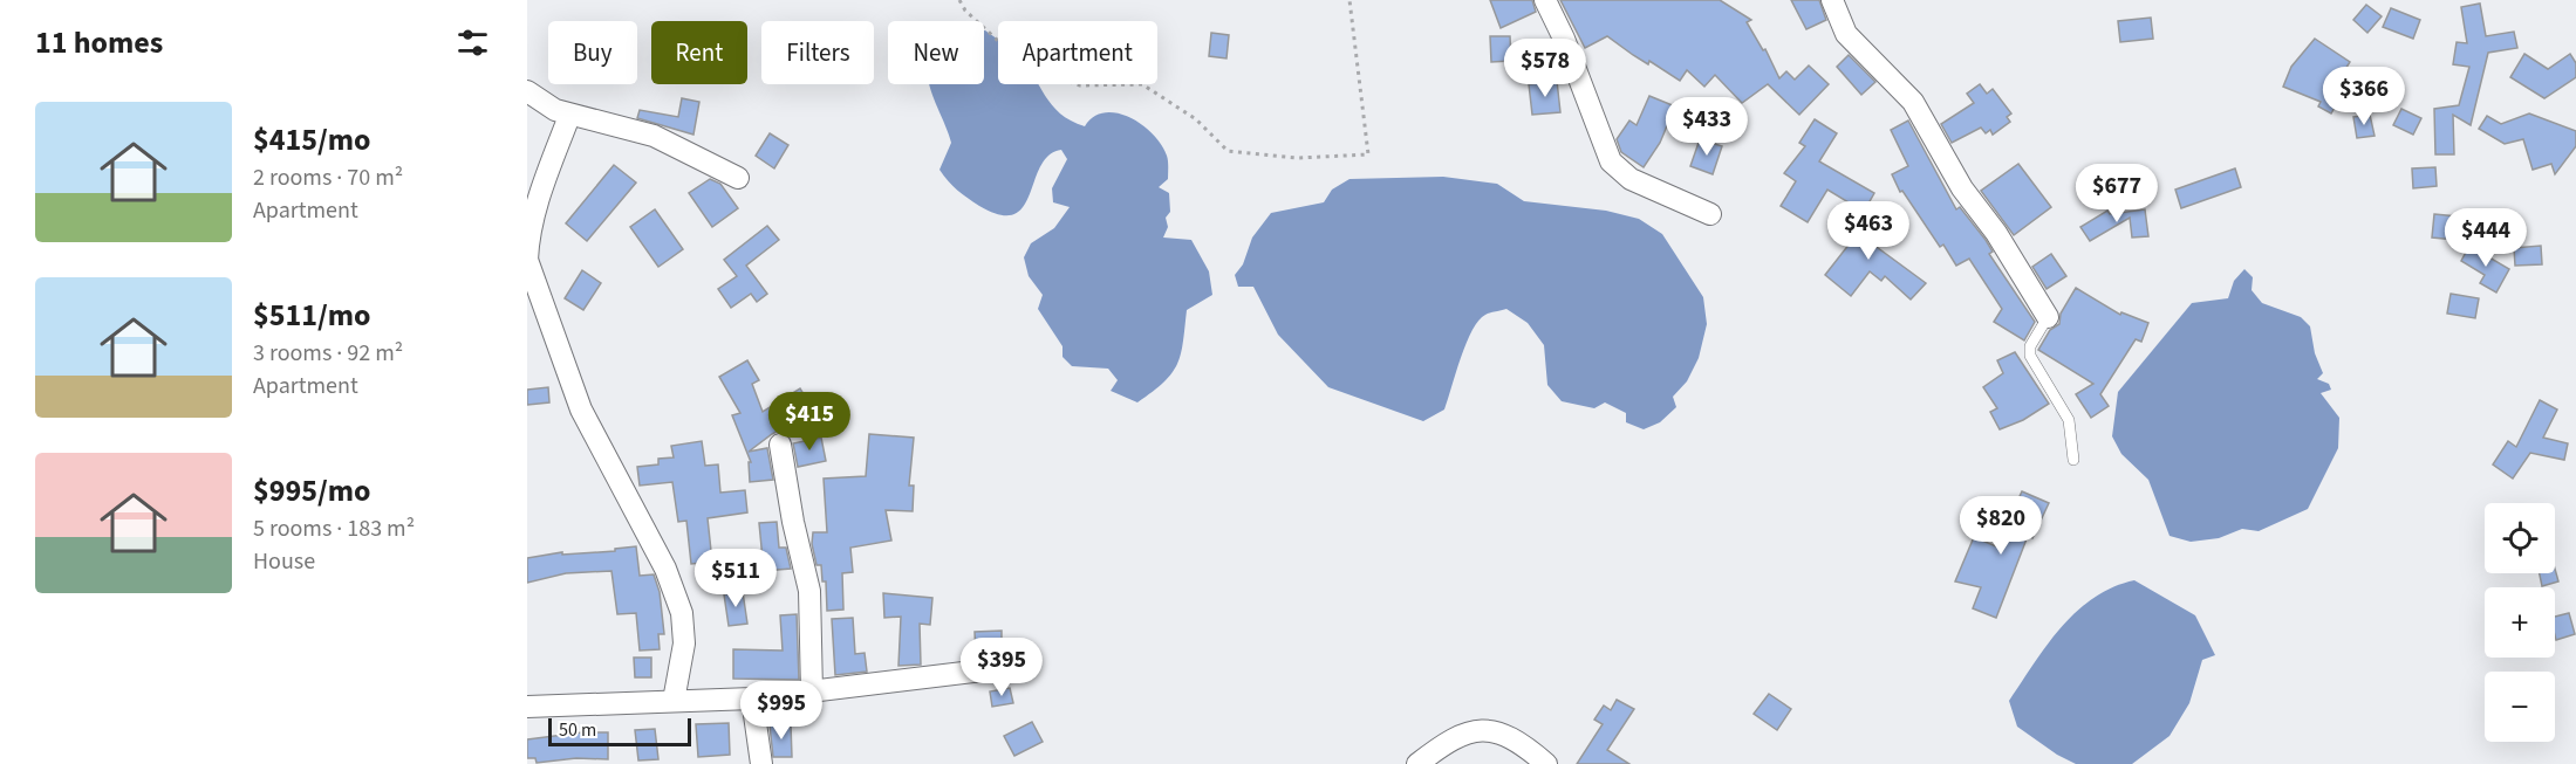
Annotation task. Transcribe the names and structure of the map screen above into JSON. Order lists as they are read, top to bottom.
{
  "scale_bar": "50 m",
  "page": {
    "heading": "11 homes",
    "chip": [
      "Buy",
      "Rent",
      "Filters",
      "New",
      "Apartment"
    ],
    "price": [
      "$578",
      "$366",
      "$433",
      "$677",
      "$463",
      "$444",
      "$415",
      "$820",
      "$511",
      "$395",
      "$995"
    ],
    "list": [
      {
        "name": "$415/mo",
        "note": "2 rooms · 70 m² · Apartment"
      },
      {
        "name": "$511/mo",
        "note": "3 rooms · 92 m² · Apartment"
      },
      {
        "name": "$995/mo",
        "note": "5 rooms · 183 m² · House"
      }
    ],
    "map_buttons": ["+", "−"],
    "scale": "50 m"
  }
}
